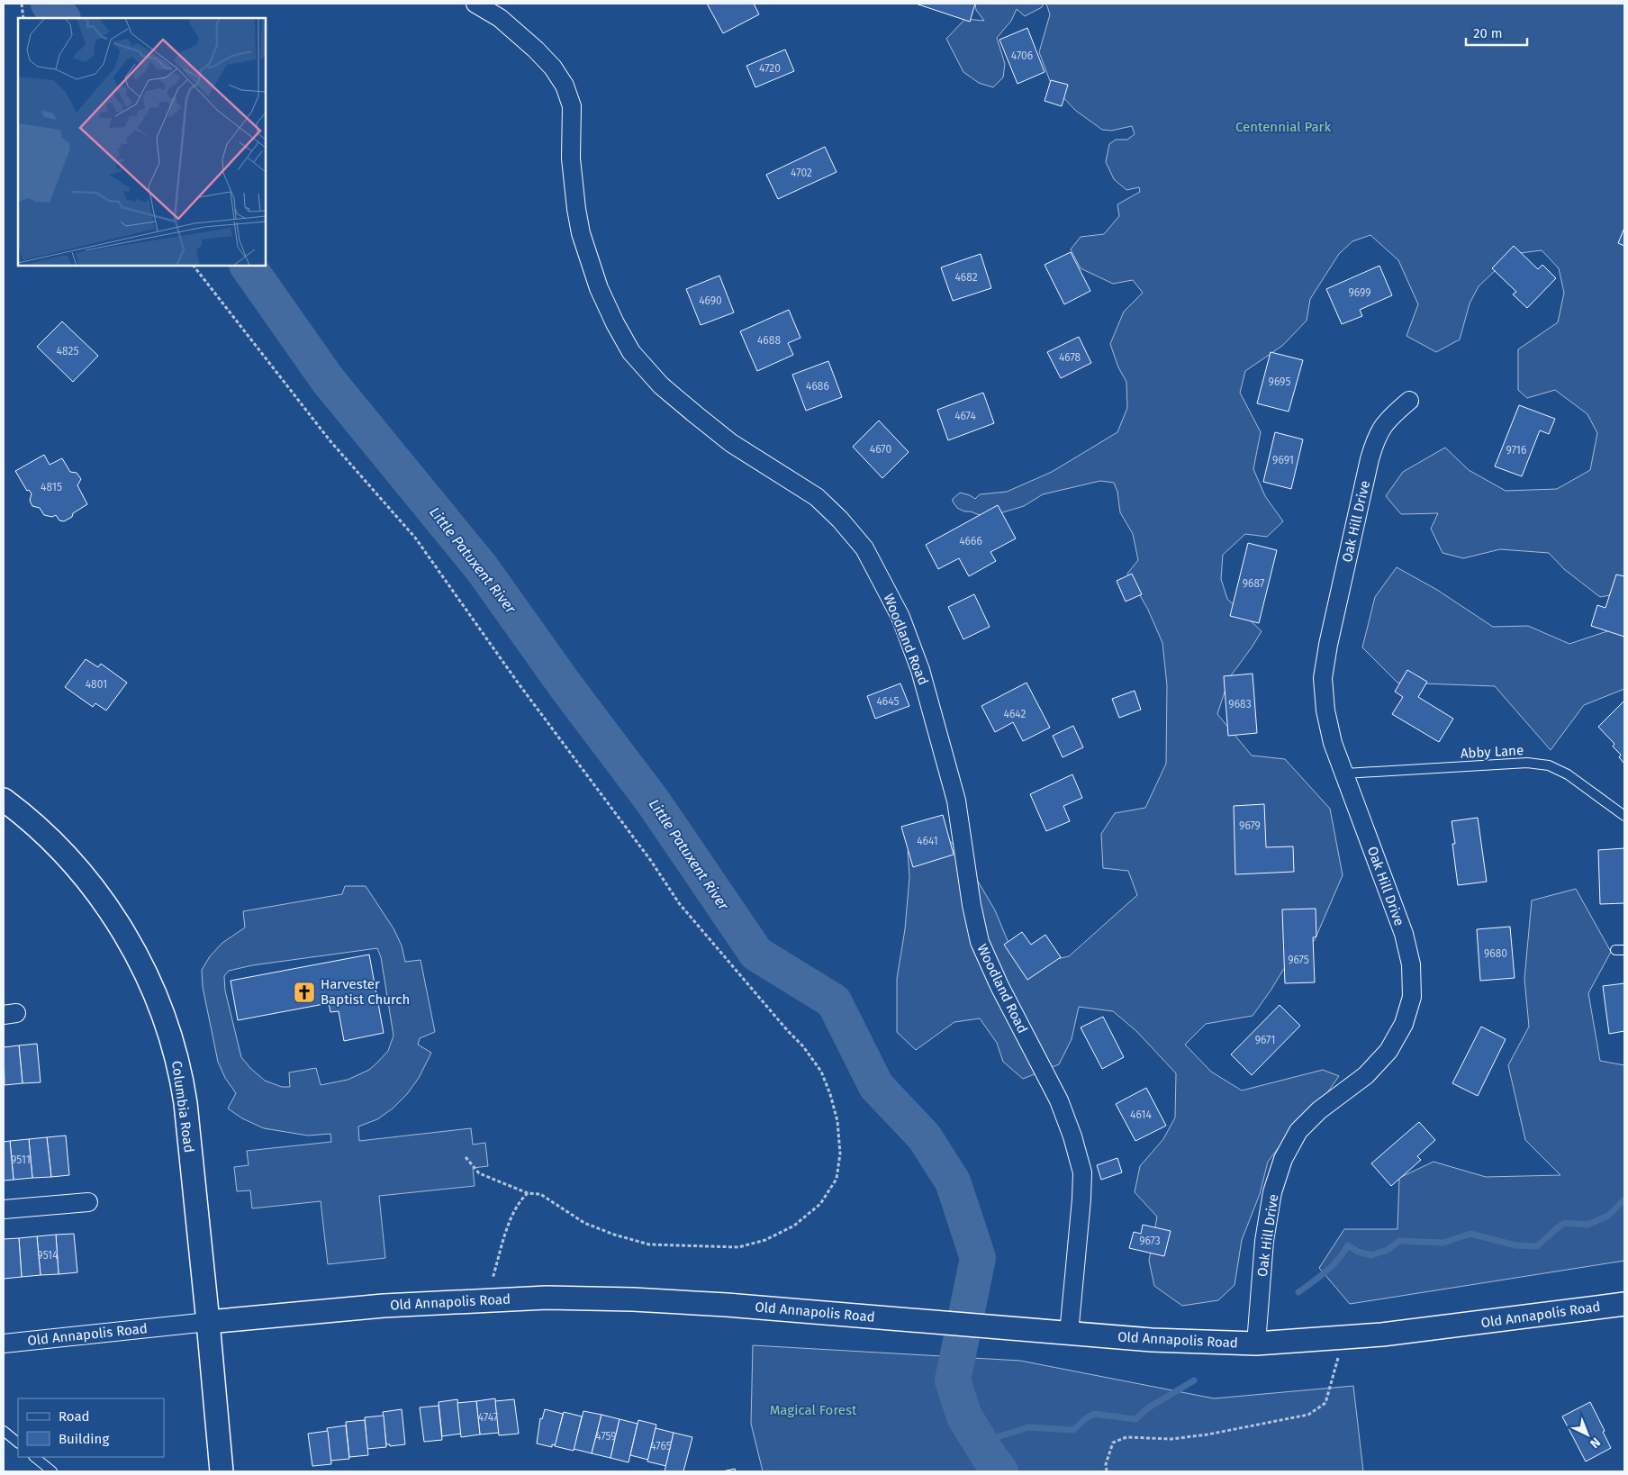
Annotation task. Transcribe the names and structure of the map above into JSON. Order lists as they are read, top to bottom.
{
  "streets": {
    "street": [
      "Oak Hill Drive",
      "Woodland Road",
      "Columbia Road",
      "Old Annapolis Road"
    ],
    "lane": ["Abby Lane"]
  },
  "crossings": [
    ["Oak Hill Drive", "Abby Lane"],
    ["Oak Hill Drive", "Old Annapolis Road"],
    ["Woodland Road", "Old Annapolis Road"],
    ["Columbia Road", "Old Annapolis Road"]
  ],
  "water": ["Little Patuxent River"],
  "parks": ["Centennial Park", "Magical Forest"],
  "places": {
    "church": ["Harvester Baptist Church"]
  },
  "house_numbers": [
    "4706",
    "4720",
    "4702",
    "4682",
    "9699",
    "4690",
    "4688",
    "4825",
    "4678",
    "9695",
    "4686",
    "4674",
    "4670",
    "9716",
    "9691",
    "4815",
    "4666",
    "9687",
    "4801",
    "4645",
    "9683",
    "4642",
    "9679",
    "4641",
    "9680",
    "9675",
    "9671",
    "4614",
    "9511",
    "9673",
    "9514",
    "4747",
    "4759",
    "4765"
  ],
  "legend": ["Road", "Building"],
  "scale_bar": "20 m",
  "north": "bottom right"
}
